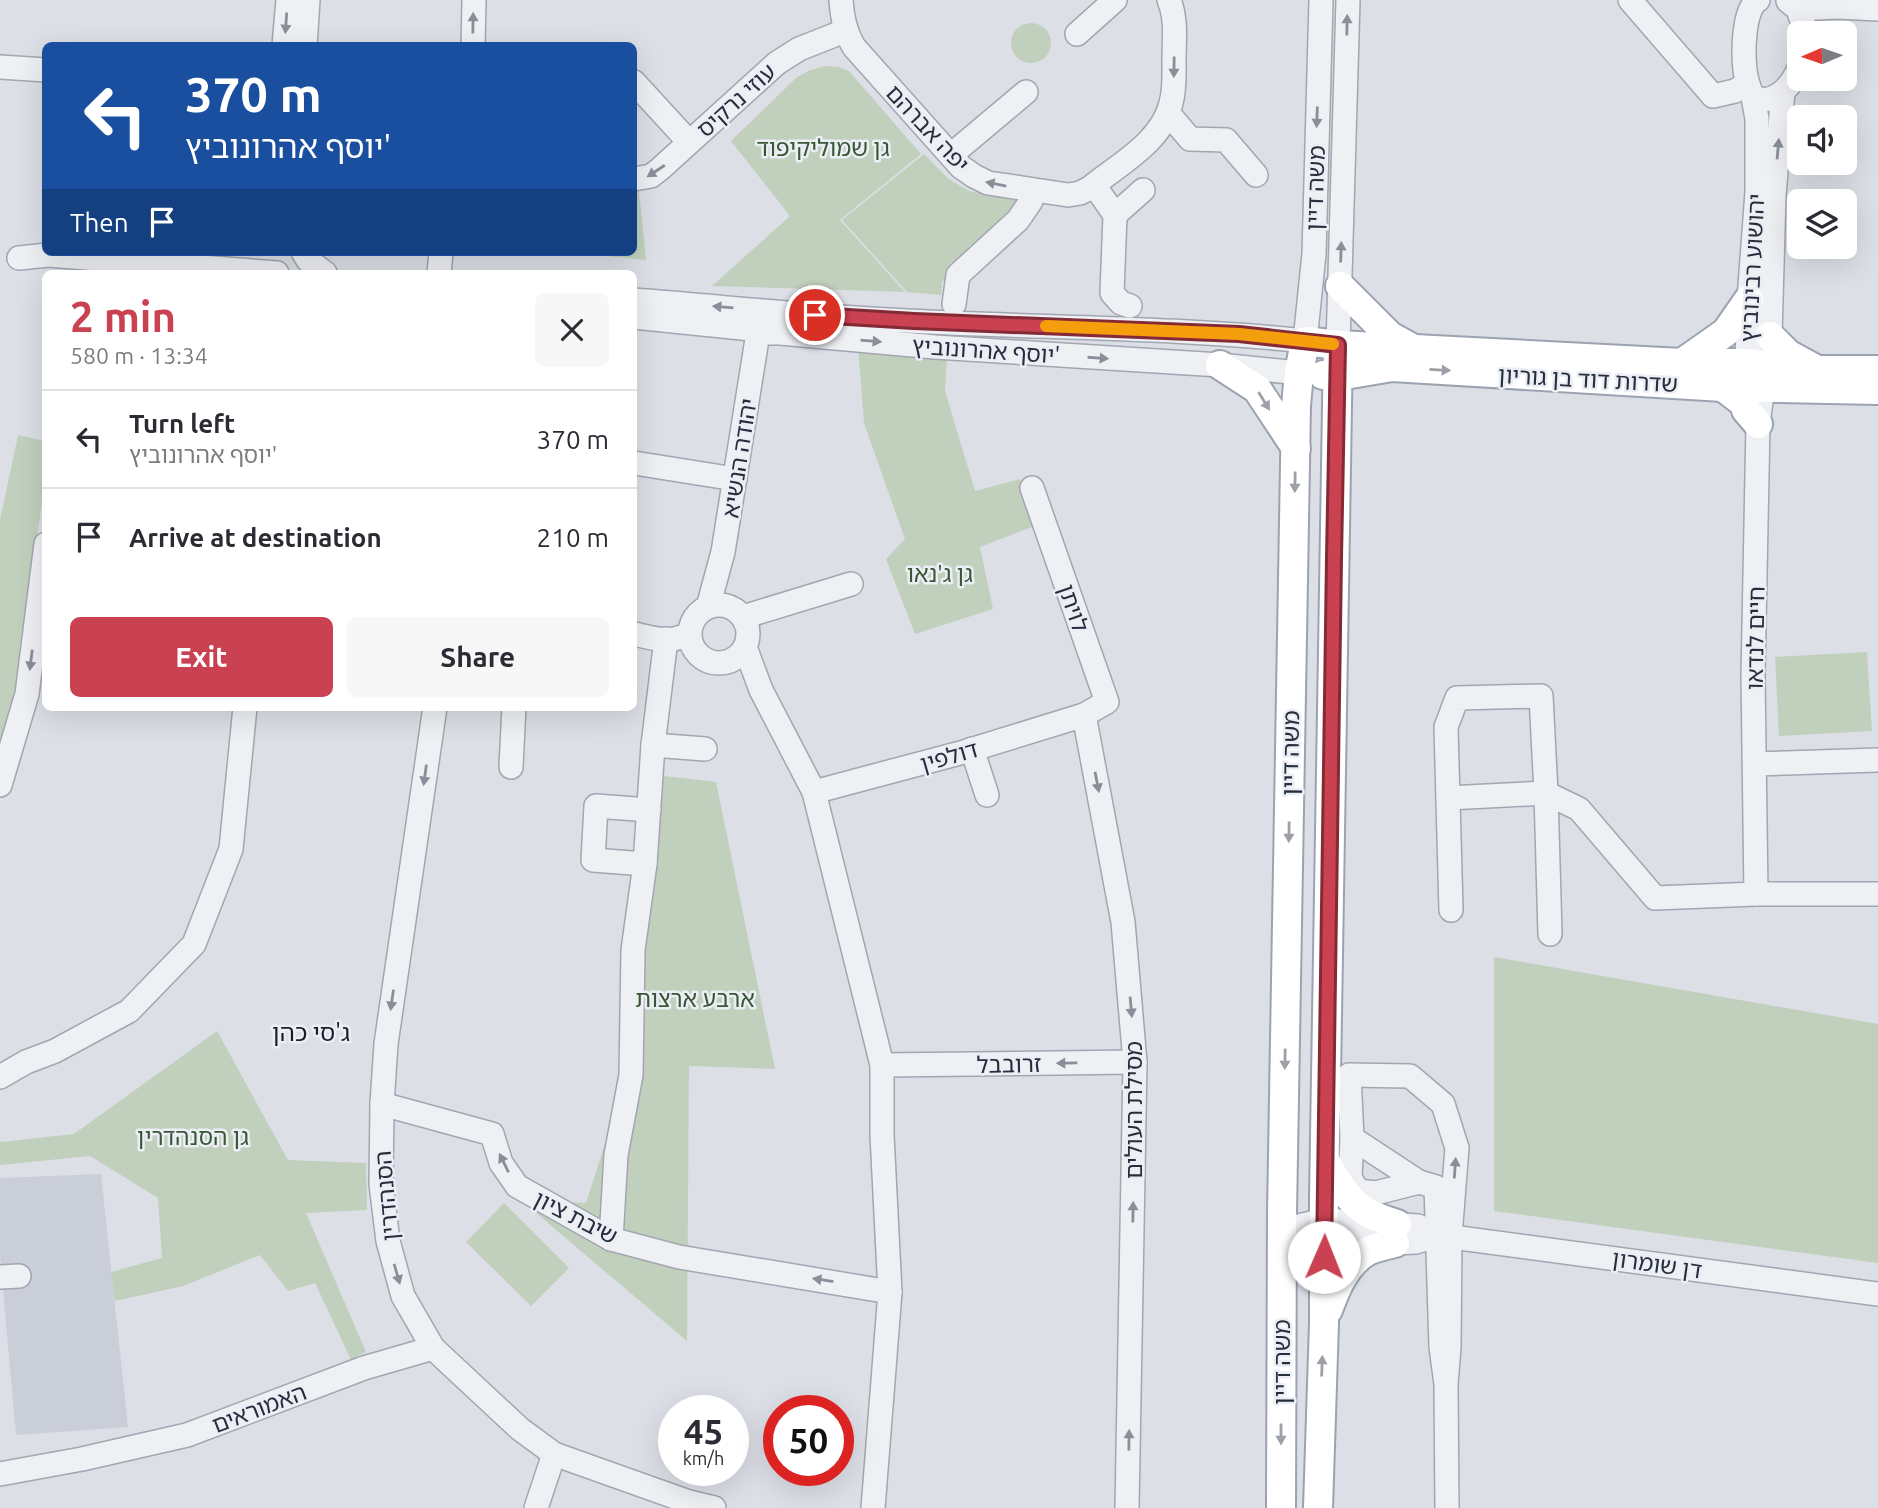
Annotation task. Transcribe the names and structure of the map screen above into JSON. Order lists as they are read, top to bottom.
{
  "streets": {
    "main road": ["משה דיין", "שדרות דוד בן גוריון"],
    "street": [
      "עוזי נרקיס",
      "יפה אברהם",
      "יהושוע רבינוביץ",
      "יוסף אהרונוביץ'",
      "יהודה הנשיא",
      "לויתן",
      "חיים לנדאו",
      "דולפין",
      "זרובבל",
      "מסילת העולים",
      "הסנהדרין",
      "שיבת ציון",
      "דן שומרון",
      "האמוראים"
    ]
  },
  "crossings": [
    ["עוזי נרקיס", "יפה אברהם"],
    ["משה דיין", "יוסף אהרונוביץ'"],
    ["משה דיין", "שדרות דוד בן גוריון"],
    ["משה דיין", "דן שומרון"],
    ["יהושוע רבינוביץ", "שדרות דוד בן גוריון"],
    ["יהושוע רבינוביץ", "חיים לנדאו"],
    ["יוסף אהרונוביץ'", "שדרות דוד בן גוריון"],
    ["יוסף אהרונוביץ'", "יהודה הנשיא"],
    ["שדרות דוד בן גוריון", "חיים לנדאו"],
    ["לויתן", "דולפין"],
    ["לויתן", "מסילת העולים"],
    ["דולפין", "מסילת העולים"],
    ["זרובבל", "מסילת העולים"],
    ["הסנהדרין", "שיבת ציון"],
    ["הסנהדרין", "האמוראים"]
  ],
  "one_way": ["זרובבל", "הסנהדרין", "שיבת ציון"],
  "districts": ["ג'סי כהן"],
  "parks": [
    "גן שמוליקיפוד",
    "גן ג'נאו",
    "ארבע ארצות",
    "גן הסנהדרין"
  ],
  "north": "left",
  "page": {
    "turn": ["370 m", "יוסף אהרונוביץ'"],
    "then": "Then",
    "heading": ["2 min", "580 m · 13:34"],
    "list": [
      {
        "name": "Turn left",
        "note": "יוסף אהרונוביץ'",
        "value": "370 m"
      },
      {
        "name": "Arrive at destination",
        "value": "210 m"
      }
    ],
    "buttons": ["Exit", "Share"],
    "speed": "45 km/h",
    "limit": "50"
  }
}
